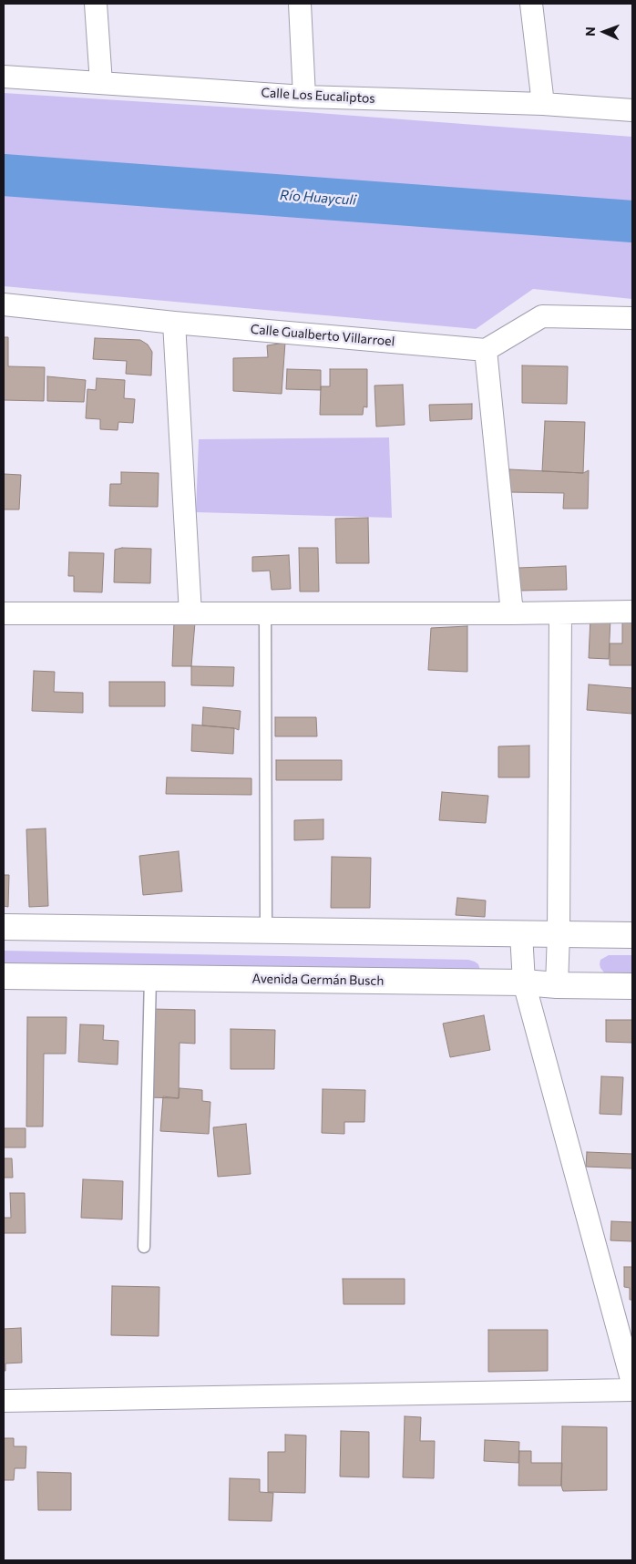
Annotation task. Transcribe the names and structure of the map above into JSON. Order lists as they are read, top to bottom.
{
  "streets": {
    "main road": ["Avenida Germán Busch"],
    "street": ["Calle Los Eucaliptos", "Calle Gualberto Villarroel"]
  },
  "water": ["Río Huayculi"],
  "north": "left"
}
